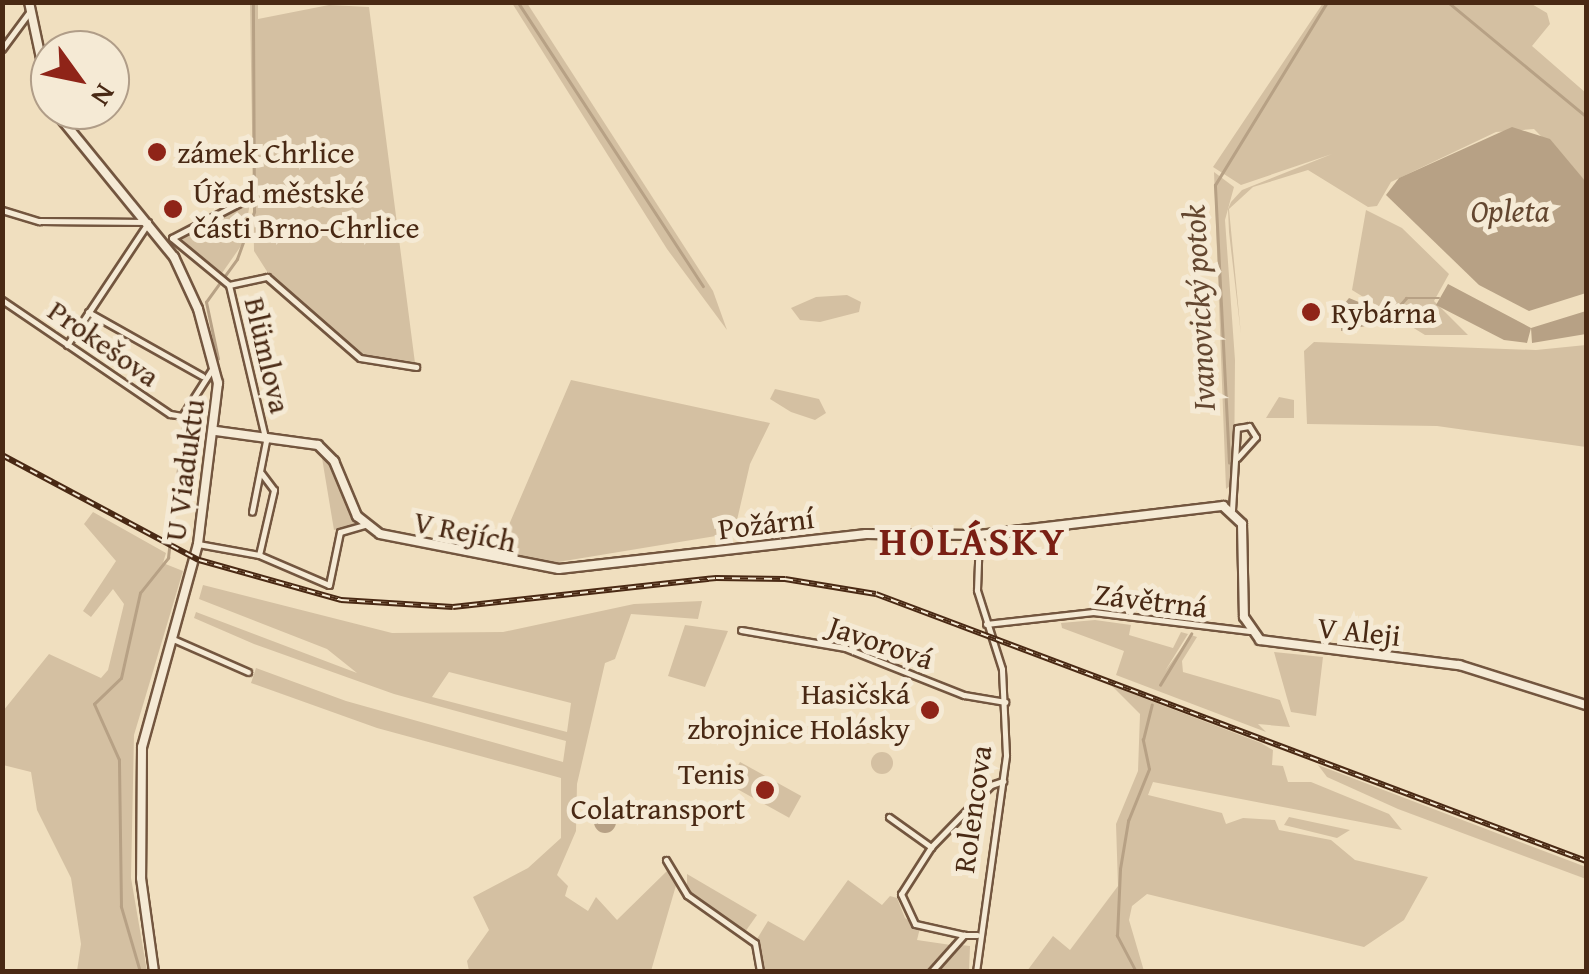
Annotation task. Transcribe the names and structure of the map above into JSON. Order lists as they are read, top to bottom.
{
  "streets": {
    "street": [
      "Prokešova",
      "Blümlova",
      "U Viaduktu",
      "Požární",
      "V Rejích",
      "Závětrná",
      "V Aleji",
      "Javorová",
      "Rolencova"
    ]
  },
  "crossings": [
    ["Prokešova", "U Viaduktu"],
    ["Požární", "V Rejích"],
    ["Požární", "Rolencova"],
    ["Závětrná", "V Aleji"],
    ["Závětrná", "Rolencova"],
    ["Javorová", "Rolencova"]
  ],
  "districts": ["HOLÁSKY"],
  "water": ["Opleta", "Ivanovický potok"],
  "places": [
    "zámek Chrlice",
    "Úřad městské části Brno-Chrlice",
    "Rybárna",
    "Hasičská zbrojnice Holásky",
    "Tenis Colatransport"
  ],
  "north": "bottom right"
}
